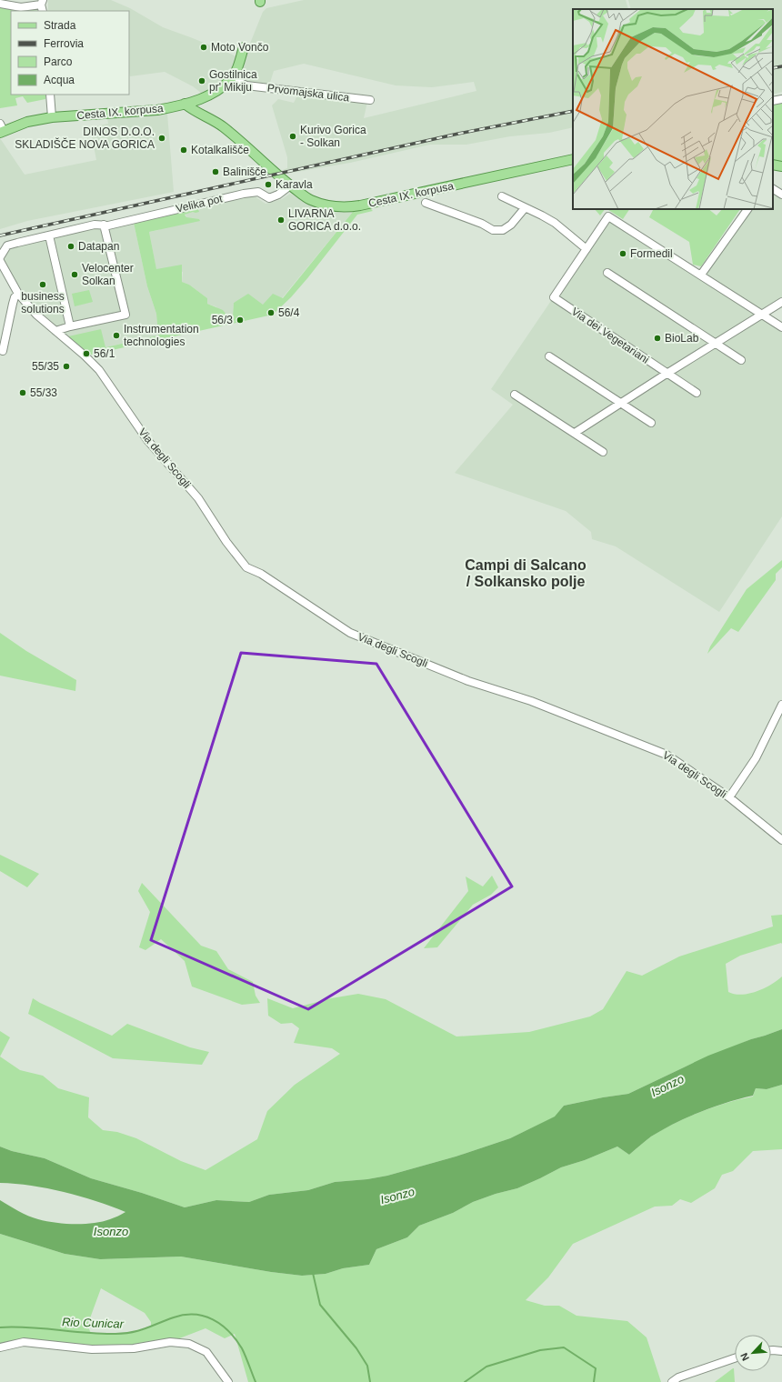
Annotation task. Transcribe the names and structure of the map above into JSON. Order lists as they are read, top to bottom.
{
  "streets": {
    "main road": ["Cesta IX. korpusa"],
    "street": [
      "Prvomajska ulica",
      "Velika pot",
      "Via dei Vegetariani",
      "Via degli Scogli"
    ]
  },
  "crossings": [
    ["Cesta IX. korpusa", "Velika pot"]
  ],
  "districts": ["Campi di Salcano / Solkansko polje"],
  "water": ["Isonzo", "Rio Cunicar"],
  "places": [
    "Moto Vončo",
    "Gostilnica pr' Mikiju",
    "Kurivo Gorica - Solkan",
    "DINOS D.O.O. SKLADIŠČE NOVA GORICA",
    "Kotalkališče",
    "Balinišče",
    "Karavla",
    "LIVARNA GORICA d.o.o.",
    "Datapan",
    "Formedil",
    "Velocenter Solkan",
    "business solutions",
    "56/4",
    "56/3",
    "Instrumentation technologies",
    "BioLab",
    "56/1",
    "55/35",
    "55/33"
  ],
  "legend": [
    "Strada",
    "Ferrovia",
    "Parco",
    "Acqua"
  ],
  "north": "bottom left"
}
